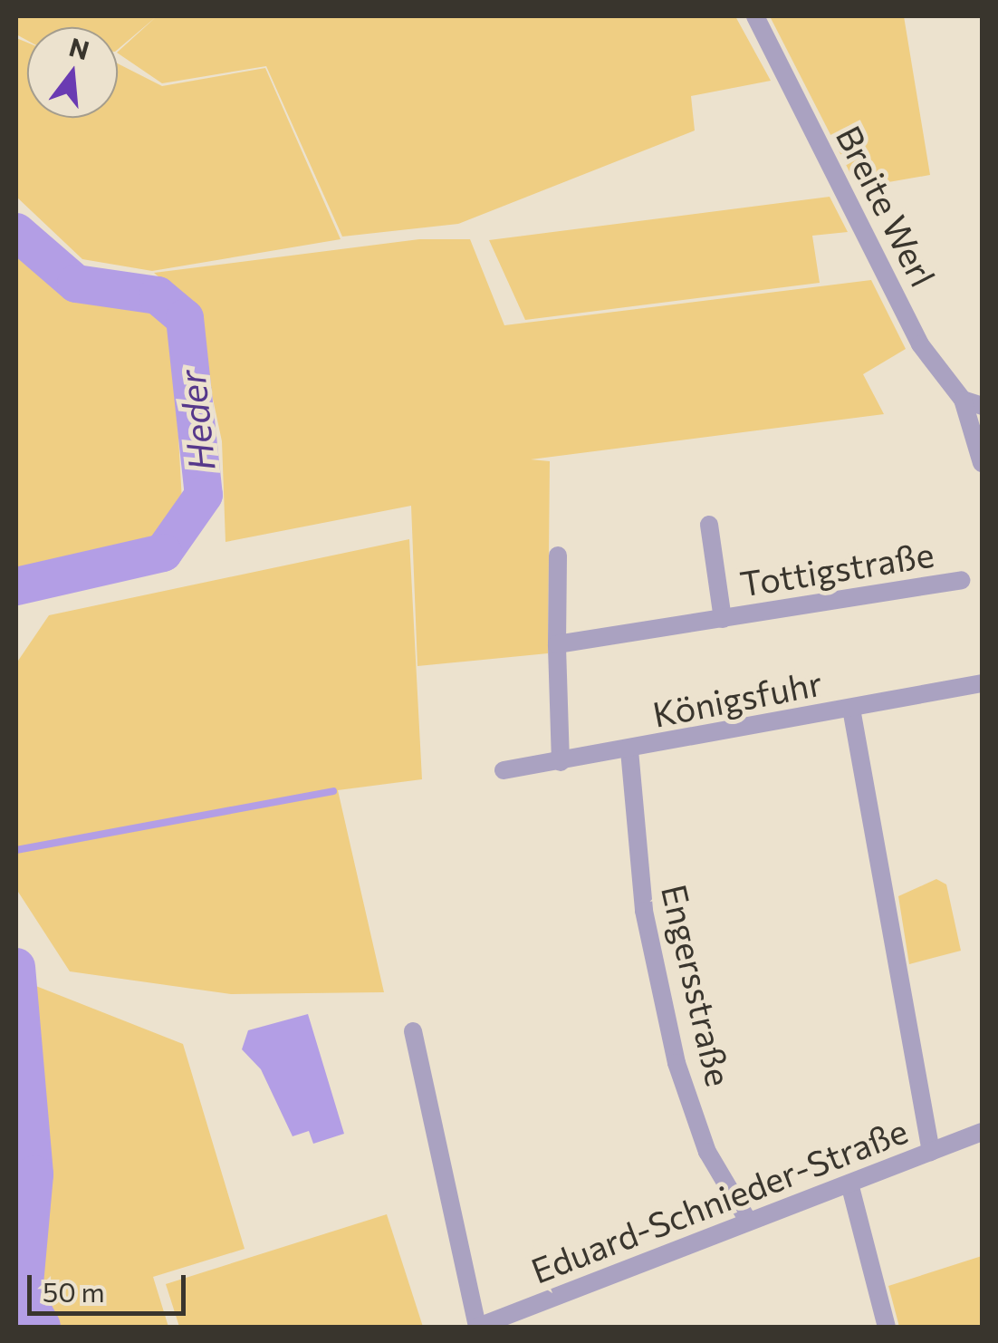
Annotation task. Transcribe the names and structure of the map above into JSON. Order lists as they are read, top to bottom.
{
  "streets": {
    "street": [
      "Breite Werl",
      "Tottigstraße",
      "Königsfuhr",
      "Engersstraße",
      "Eduard-Schnieder-Straße"
    ]
  },
  "crossings": [
    ["Königsfuhr", "Engersstraße"],
    ["Engersstraße", "Eduard-Schnieder-Straße"]
  ],
  "water": ["Heder"],
  "scale_bar": "50 m",
  "north": "top"
}
